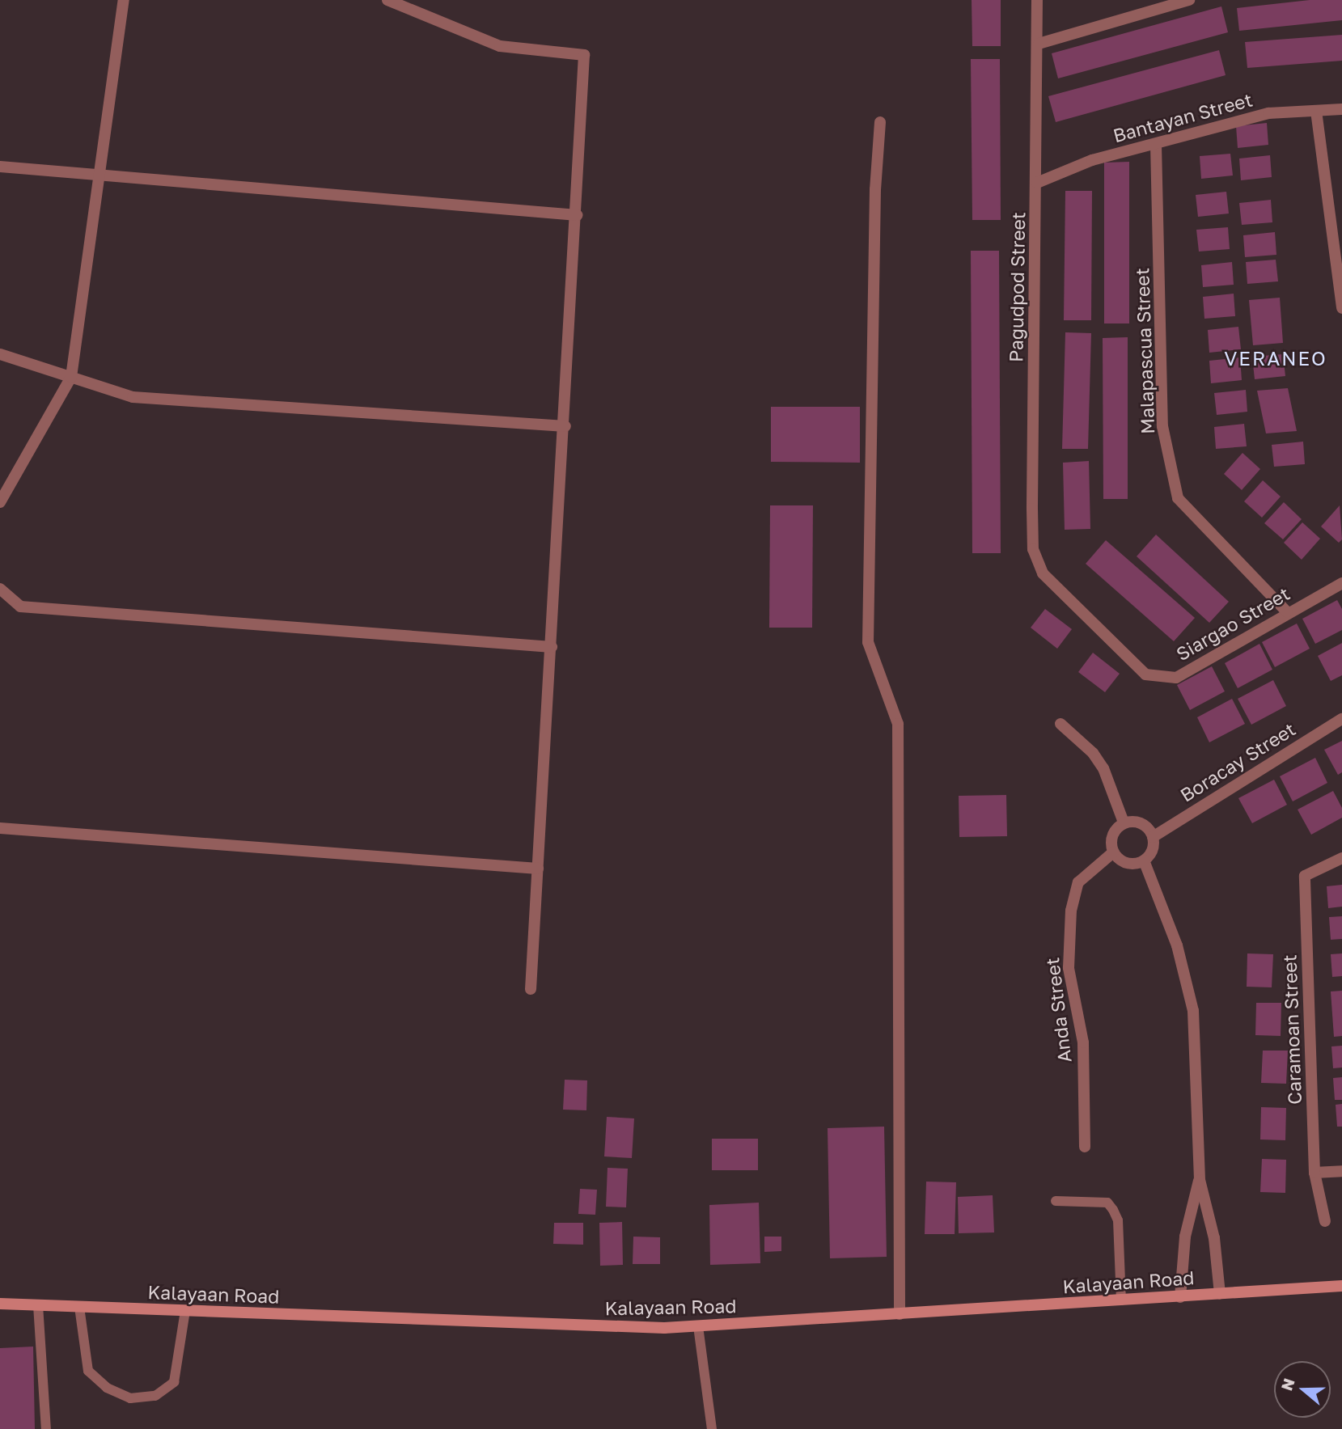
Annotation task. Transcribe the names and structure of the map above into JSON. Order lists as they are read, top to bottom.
{
  "streets": {
    "main road": ["Kalayaan Road"],
    "street": [
      "Bantayan Street",
      "Pagudpod Street",
      "Malapascua Street",
      "Siargao Street",
      "Boracay Street",
      "Anda Street",
      "Caramoan Street"
    ]
  },
  "crossings": [
    ["Bantayan Street", "Pagudpod Street"],
    ["Bantayan Street", "Malapascua Street"],
    ["Pagudpod Street", "Siargao Street"],
    ["Malapascua Street", "Siargao Street"],
    ["Boracay Street", "Anda Street"]
  ],
  "districts": ["VERANEO"],
  "north": "left"
}
